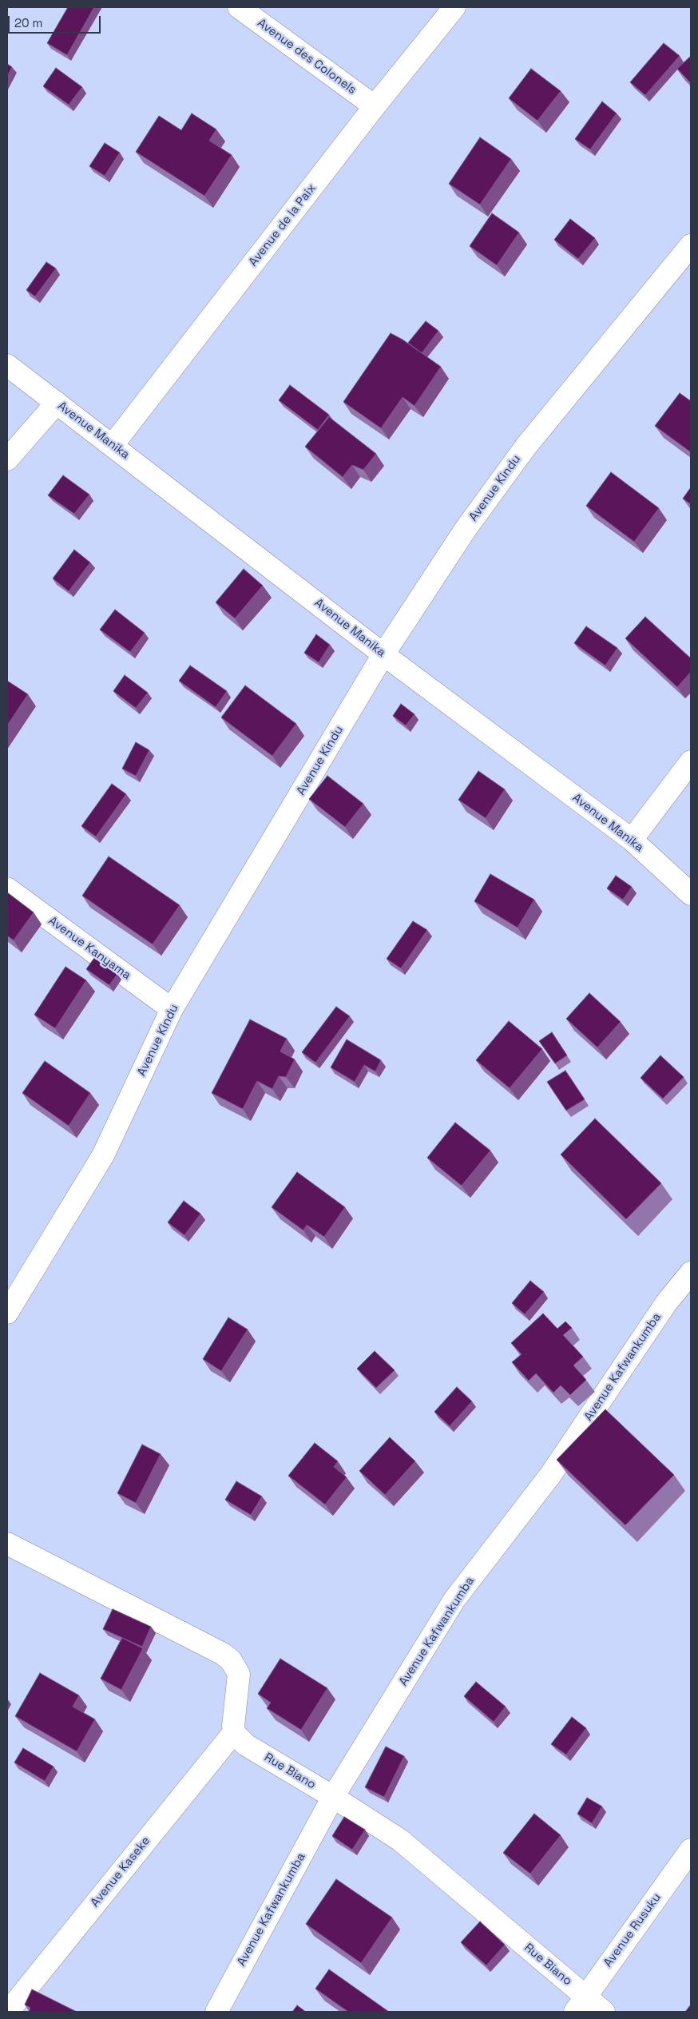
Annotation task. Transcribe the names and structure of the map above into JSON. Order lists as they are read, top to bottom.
{
  "streets": {
    "street": [
      "Avenue des Colonels",
      "Avenue de la Paix",
      "Avenue Manika",
      "Avenue Kindu",
      "Avenue Kanyama",
      "Avenue Kafwankumba",
      "Rue Biano",
      "Avenue Kaseke",
      "Avenue Rusuku"
    ]
  },
  "crossings": [
    ["Avenue des Colonels", "Avenue de la Paix"],
    ["Avenue de la Paix", "Avenue Manika"],
    ["Avenue Manika", "Avenue Kindu"],
    ["Avenue Kindu", "Avenue Kanyama"],
    ["Avenue Kafwankumba", "Rue Biano"],
    ["Rue Biano", "Avenue Kaseke"],
    ["Rue Biano", "Avenue Rusuku"]
  ],
  "scale_bar": "20 m"
}
